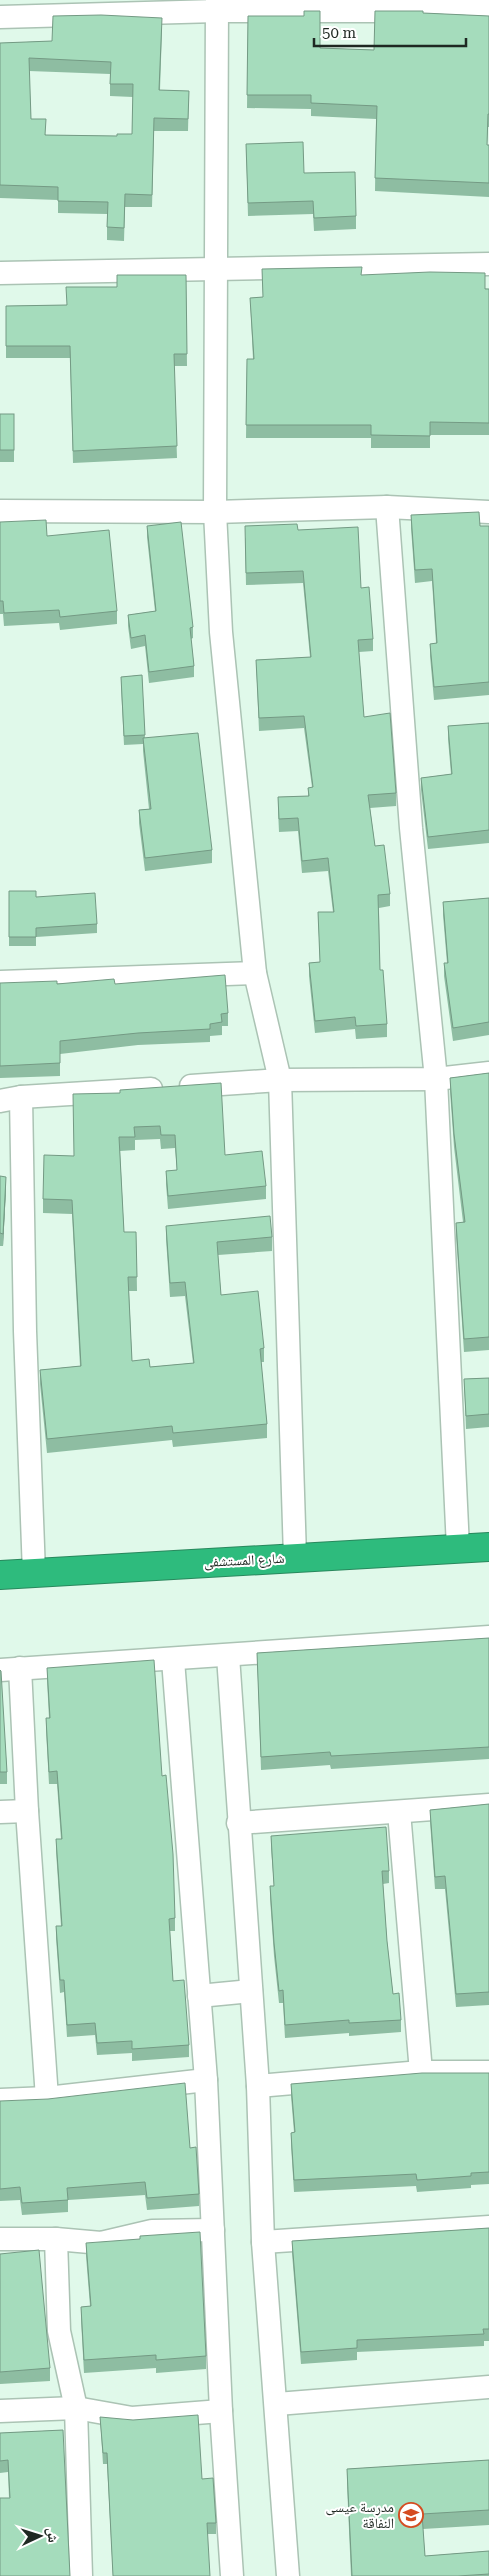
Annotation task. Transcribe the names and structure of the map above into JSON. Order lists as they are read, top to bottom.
{
  "streets": {
    "highway": ["شارع المستشفى"]
  },
  "places": {
    "school or university": ["مدرسة عيسى النفاقة"]
  },
  "scale_bar": "50 m",
  "north": "right"
}
